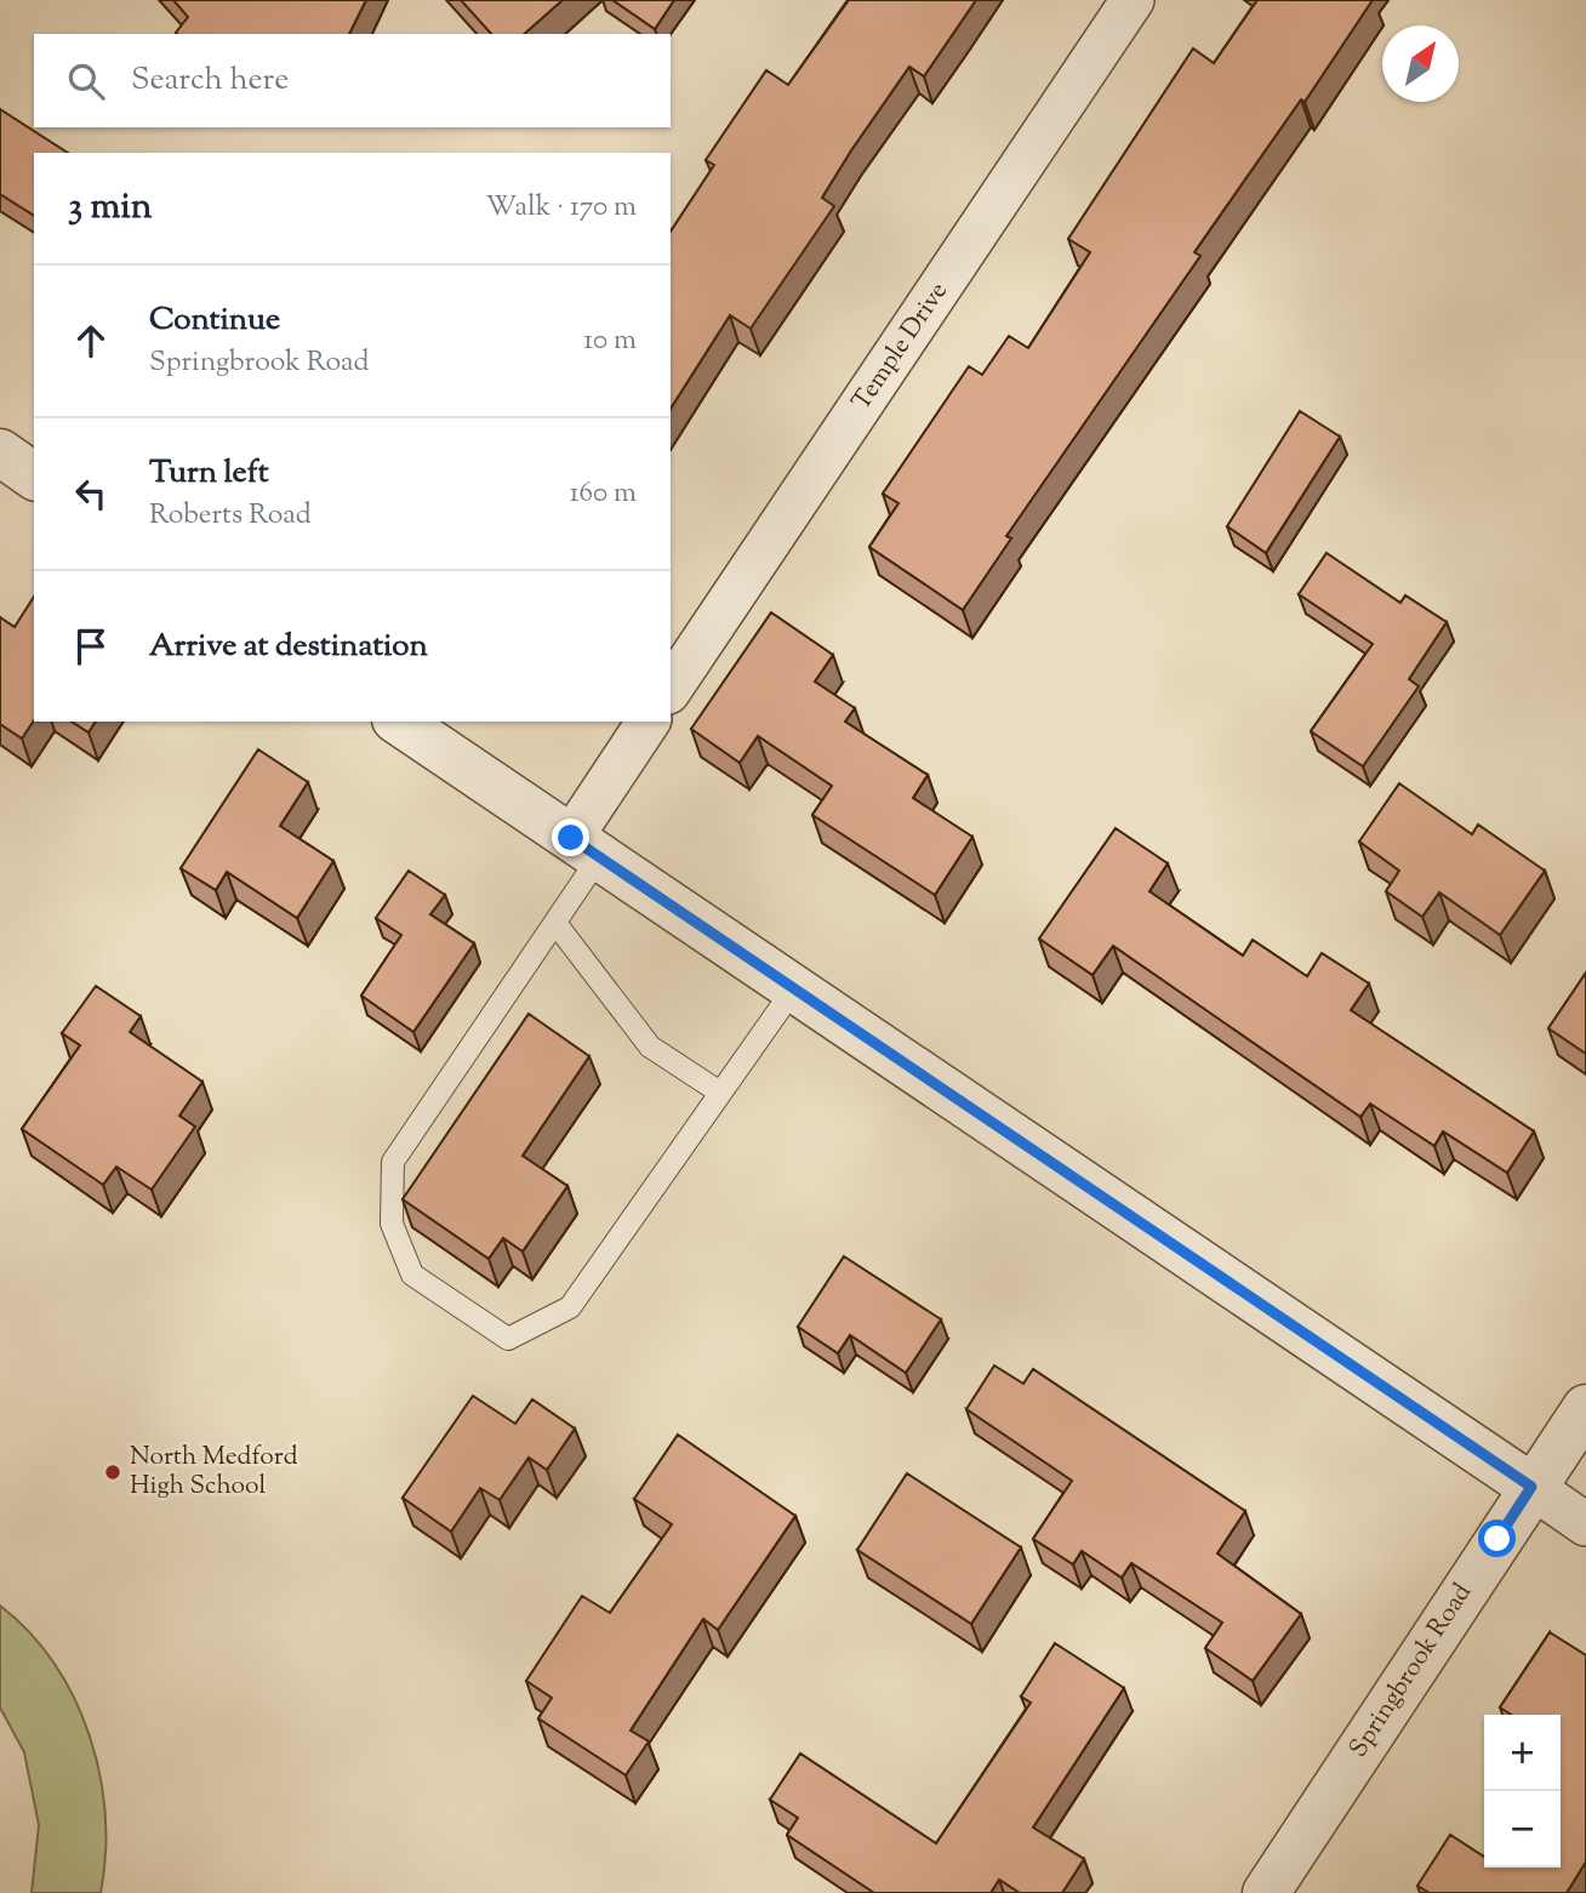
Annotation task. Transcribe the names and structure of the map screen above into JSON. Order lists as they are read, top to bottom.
{
  "streets": {
    "street": ["Temple Drive", "Springbrook Road"]
  },
  "places": ["North Medford High School"],
  "north": "top right",
  "page": {
    "search": "Search here",
    "heading": ["3 min", "Walk · 170 m"],
    "list": [
      ["Continue", "Springbrook Road", "10 m"],
      ["Turn left", "Roberts Road", "160 m"],
      "Arrive at destination"
    ],
    "map_buttons": ["+", "−"]
  }
}
